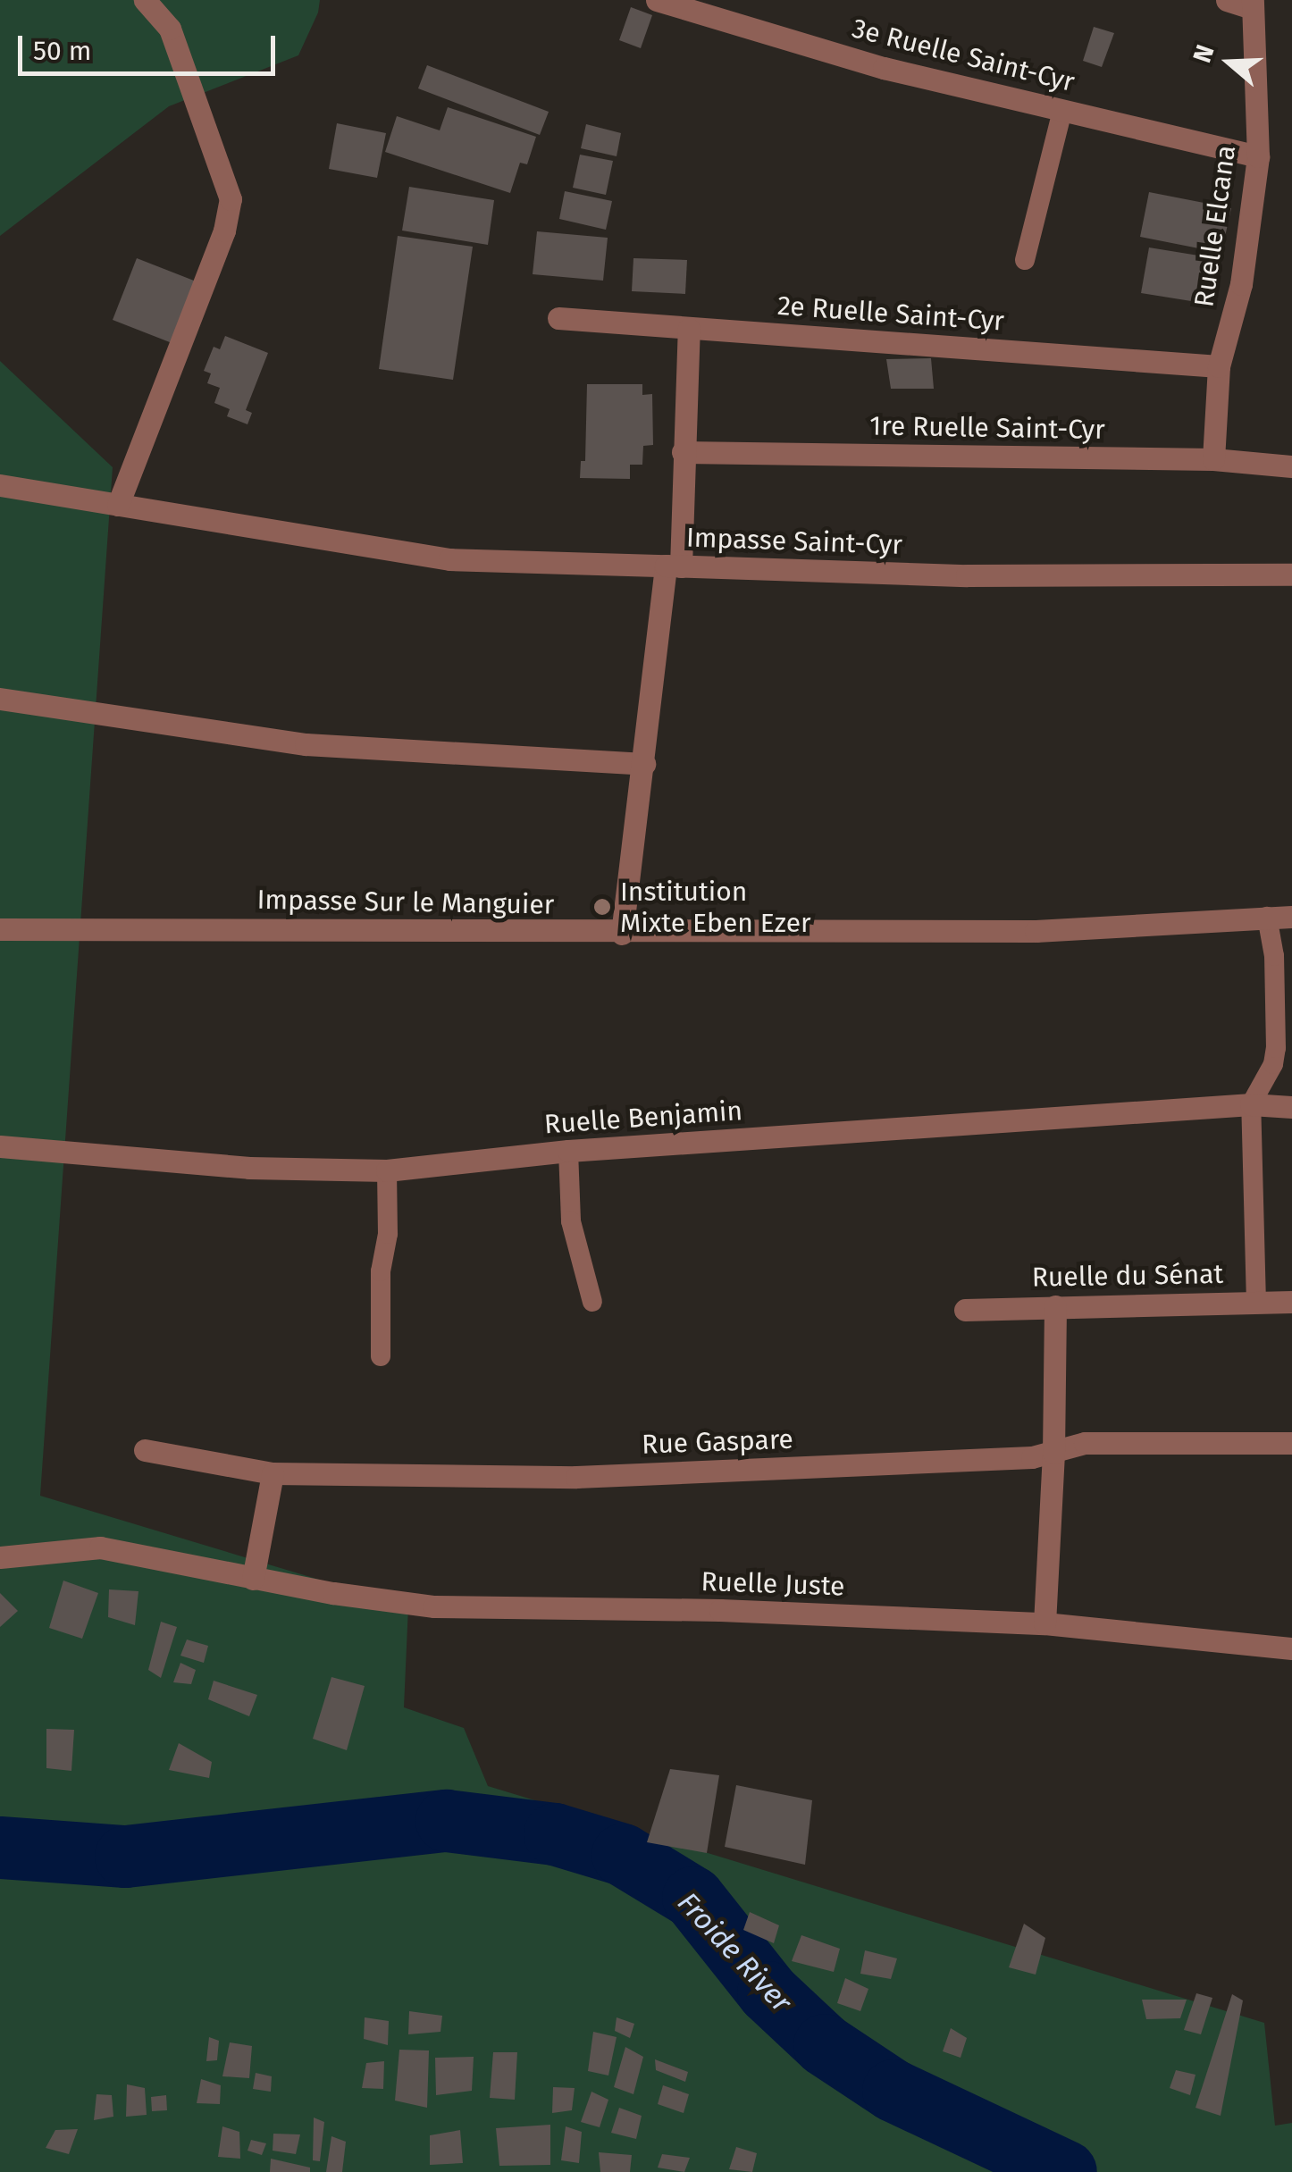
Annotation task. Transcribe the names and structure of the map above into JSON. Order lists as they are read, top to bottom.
{
  "streets": {
    "street": [
      "3e Ruelle Saint-Cyr",
      "Ruelle Elcana",
      "2e Ruelle Saint-Cyr",
      "1re Ruelle Saint-Cyr",
      "Impasse Saint-Cyr",
      "Impasse Sur le Manguier",
      "Ruelle Benjamin",
      "Ruelle du Sénat",
      "Rue Gaspare",
      "Ruelle Juste"
    ]
  },
  "crossings": [
    ["3e Ruelle Saint-Cyr", "Ruelle Elcana"],
    ["Ruelle Elcana", "2e Ruelle Saint-Cyr"],
    ["Ruelle Elcana", "1re Ruelle Saint-Cyr"],
    ["Impasse Saint-Cyr", "Impasse Sur le Manguier"]
  ],
  "water": ["Froide River"],
  "places": ["Institution Mixte Eben Ezer"],
  "scale_bar": "50 m",
  "north": "left"
}
